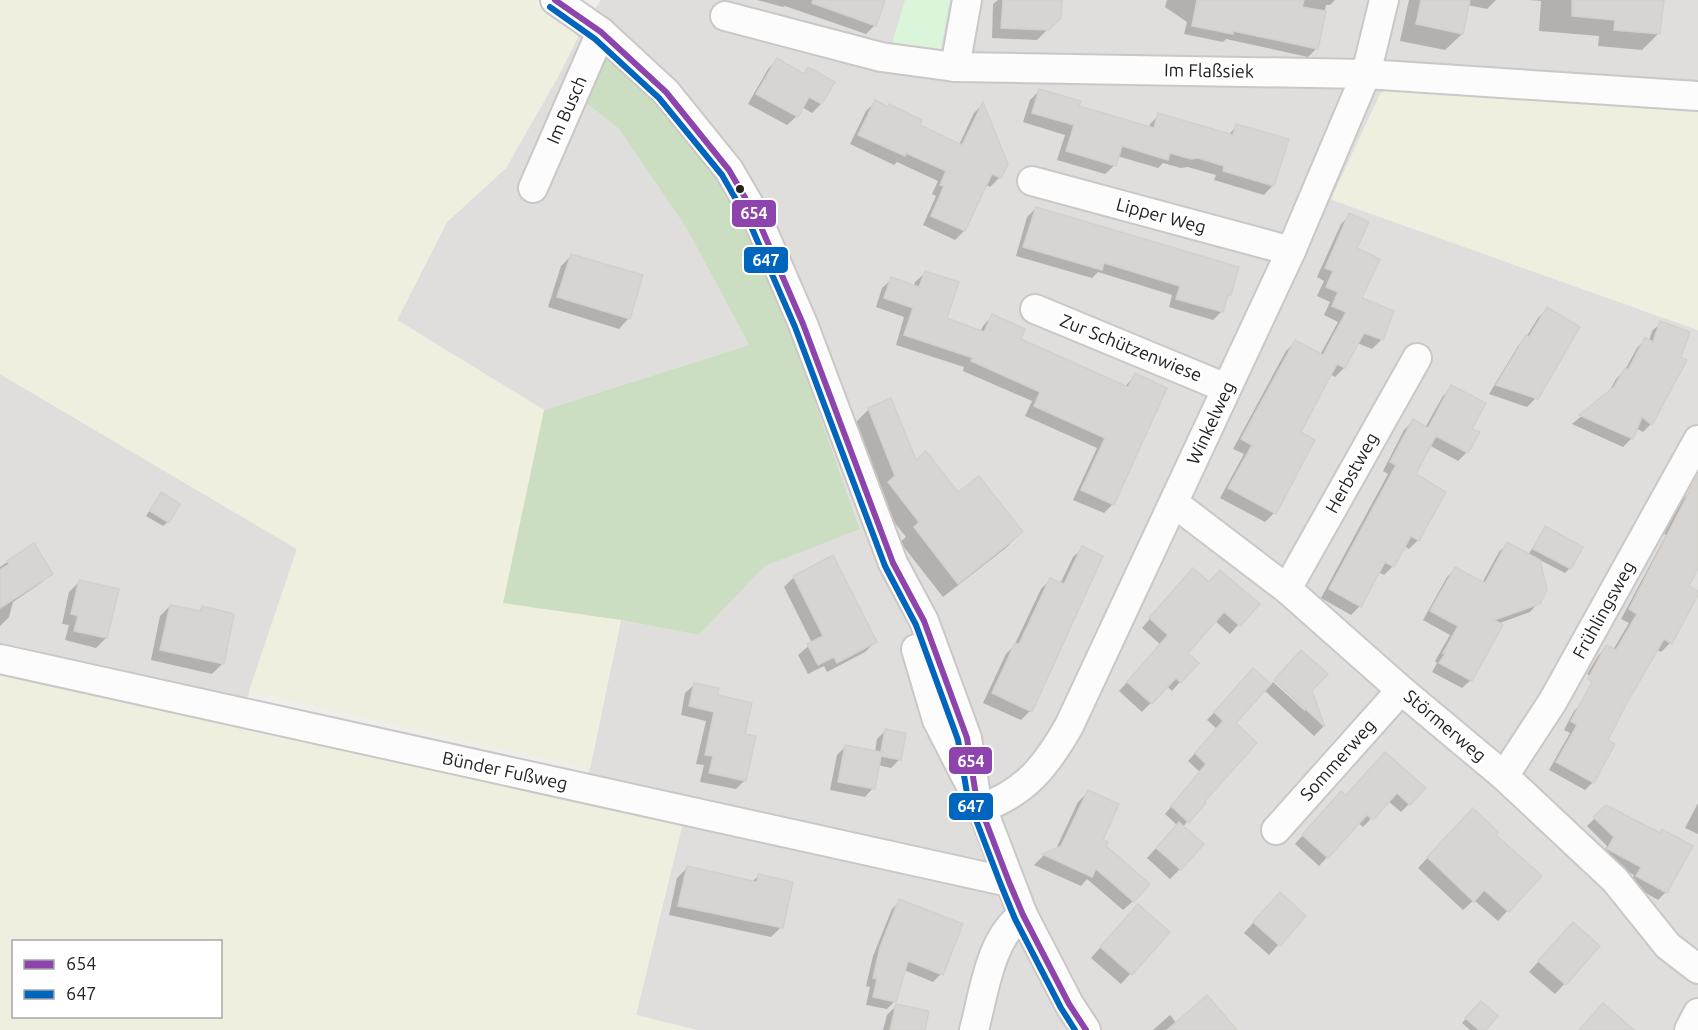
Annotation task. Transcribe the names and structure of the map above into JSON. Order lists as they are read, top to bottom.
{
  "streets": {
    "street": [
      "Im Flaßsiek",
      "Im Busch",
      "Lipper Weg",
      "Zur Schützenwiese",
      "Winkelweg",
      "Herbstweg",
      "Frühlingsweg",
      "Störmerweg",
      "Sommerweg",
      "Bünder Fußweg"
    ]
  },
  "crossings": [
    ["Im Flaßsiek", "Winkelweg"],
    ["Lipper Weg", "Winkelweg"],
    ["Zur Schützenwiese", "Winkelweg"],
    ["Winkelweg", "Störmerweg"],
    ["Herbstweg", "Störmerweg"],
    ["Frühlingsweg", "Störmerweg"],
    ["Störmerweg", "Sommerweg"]
  ],
  "lines": ["transit line 654", "transit line 647"],
  "legend": ["654", "647"]
}
